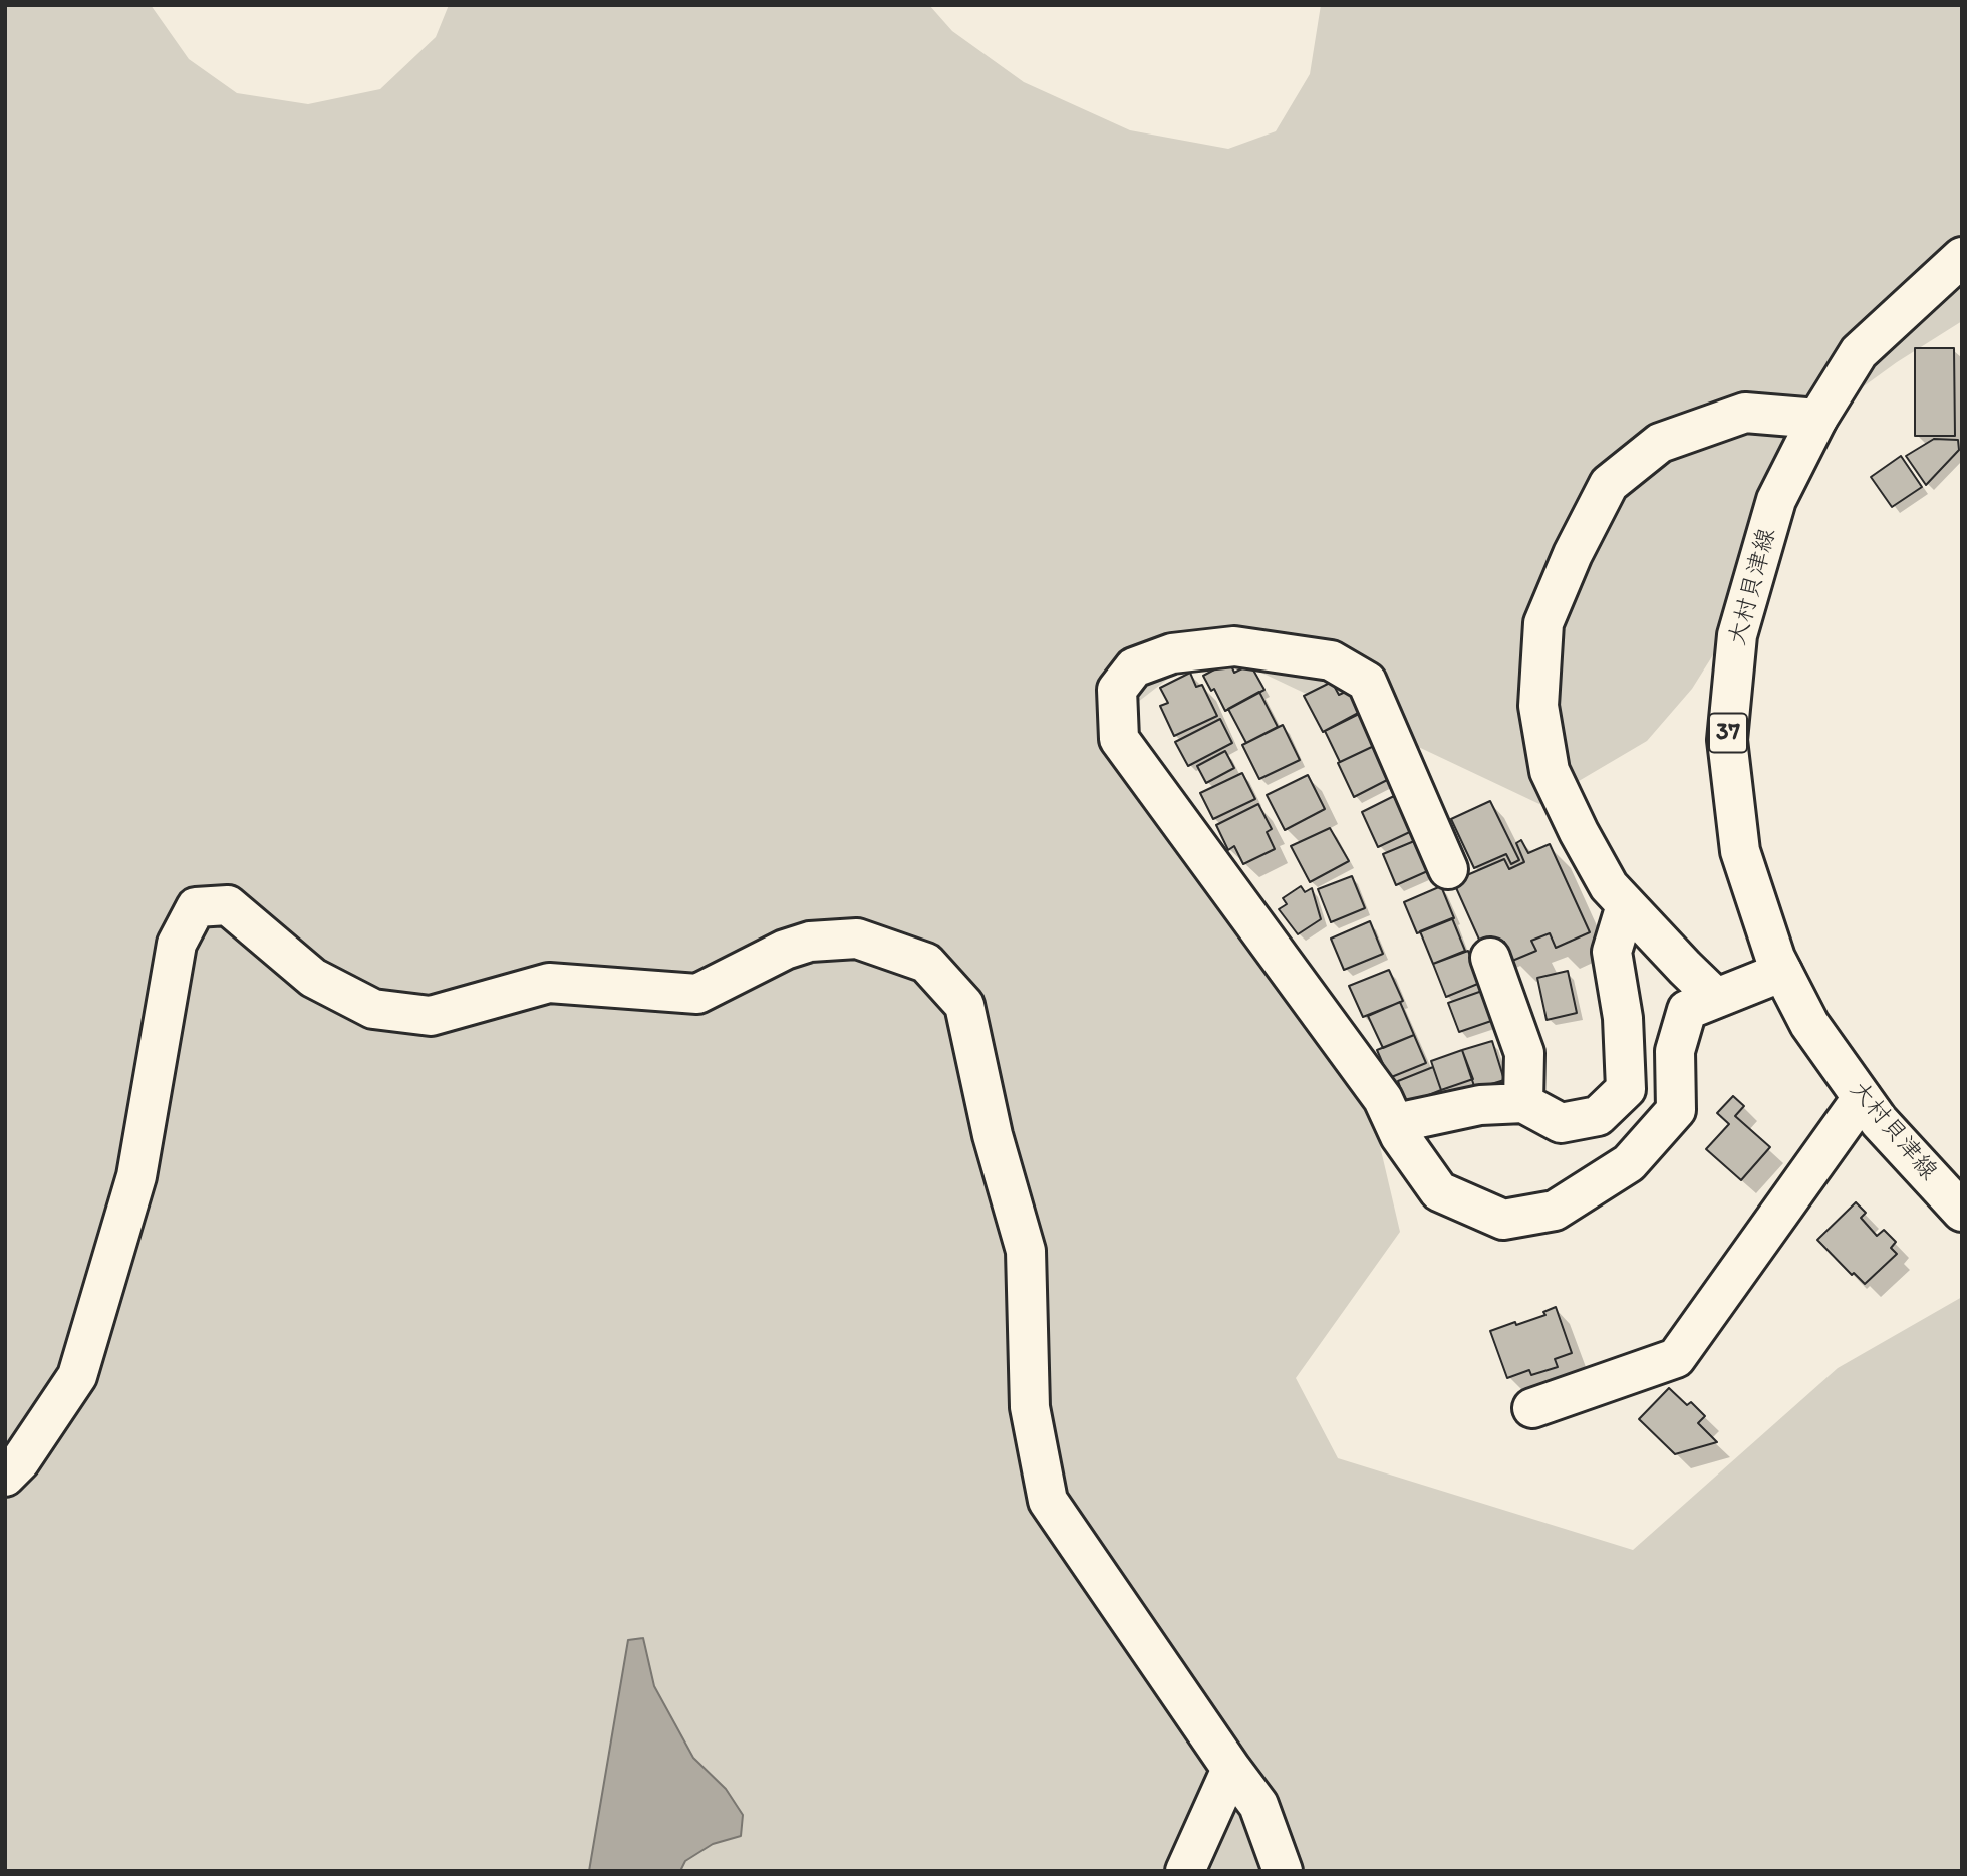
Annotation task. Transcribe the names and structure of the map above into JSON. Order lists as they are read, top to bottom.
{
  "streets": {
    "street": ["大村貝津線", "37"]
  }
}
